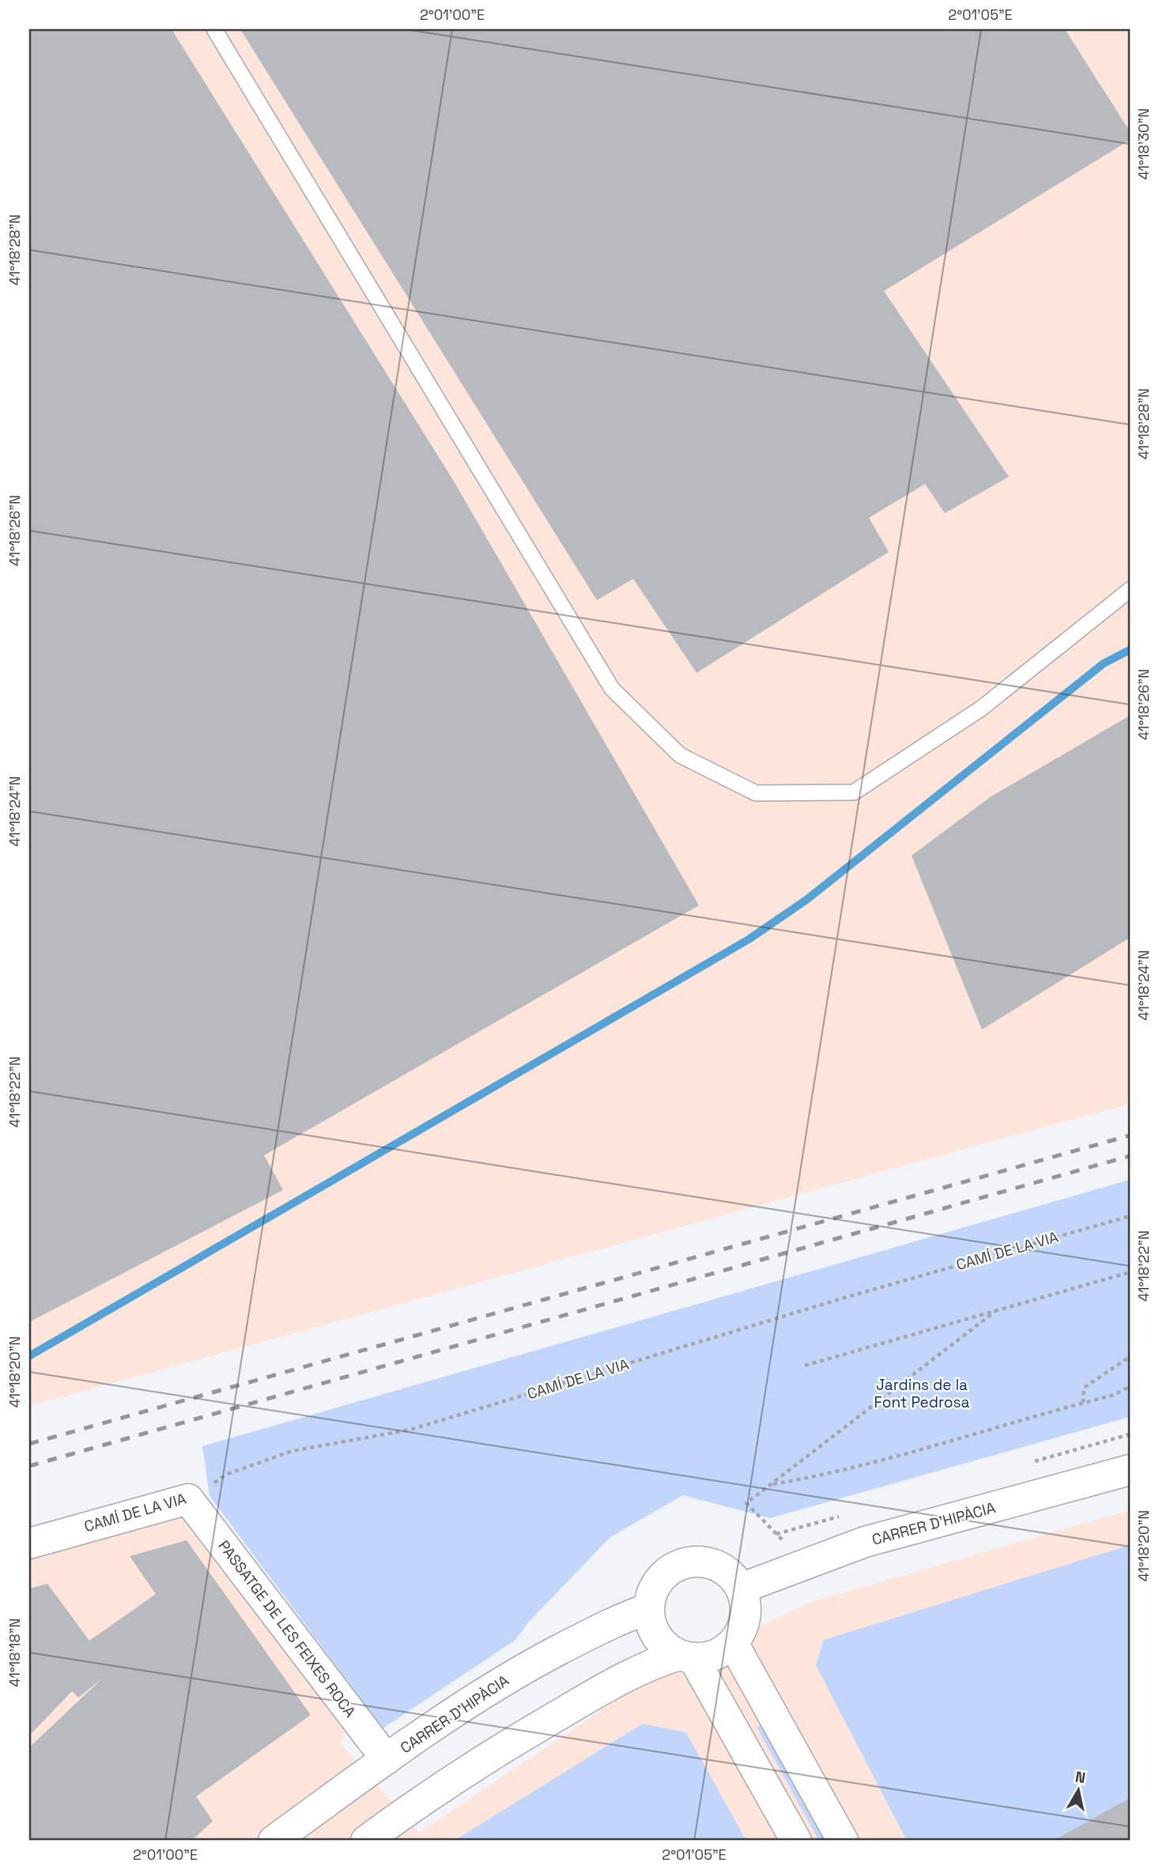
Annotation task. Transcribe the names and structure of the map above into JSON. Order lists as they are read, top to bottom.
{
  "streets": {
    "street": ["CAMÍ DE LA VIA", "CARRER D'HIPÀCIA", "PASSATGE DE LES FEIXES ROCA"]
  },
  "crossings": [
    ["CAMÍ DE LA VIA", "PASSATGE DE LES FEIXES ROCA"],
    ["CARRER D'HIPÀCIA", "PASSATGE DE LES FEIXES ROCA"]
  ],
  "parks": ["Jardins de la Font Pedrosa"],
  "north": "top",
  "coordinates": [
    "2°01'00\"E",
    "2°01'05\"E",
    "41°18'30\"N",
    "41°18'28\"N",
    "41°18'26\"N",
    "41°18'24\"N",
    "41°18'22\"N",
    "41°18'20\"N",
    "41°18'18\"N"
  ]
}
